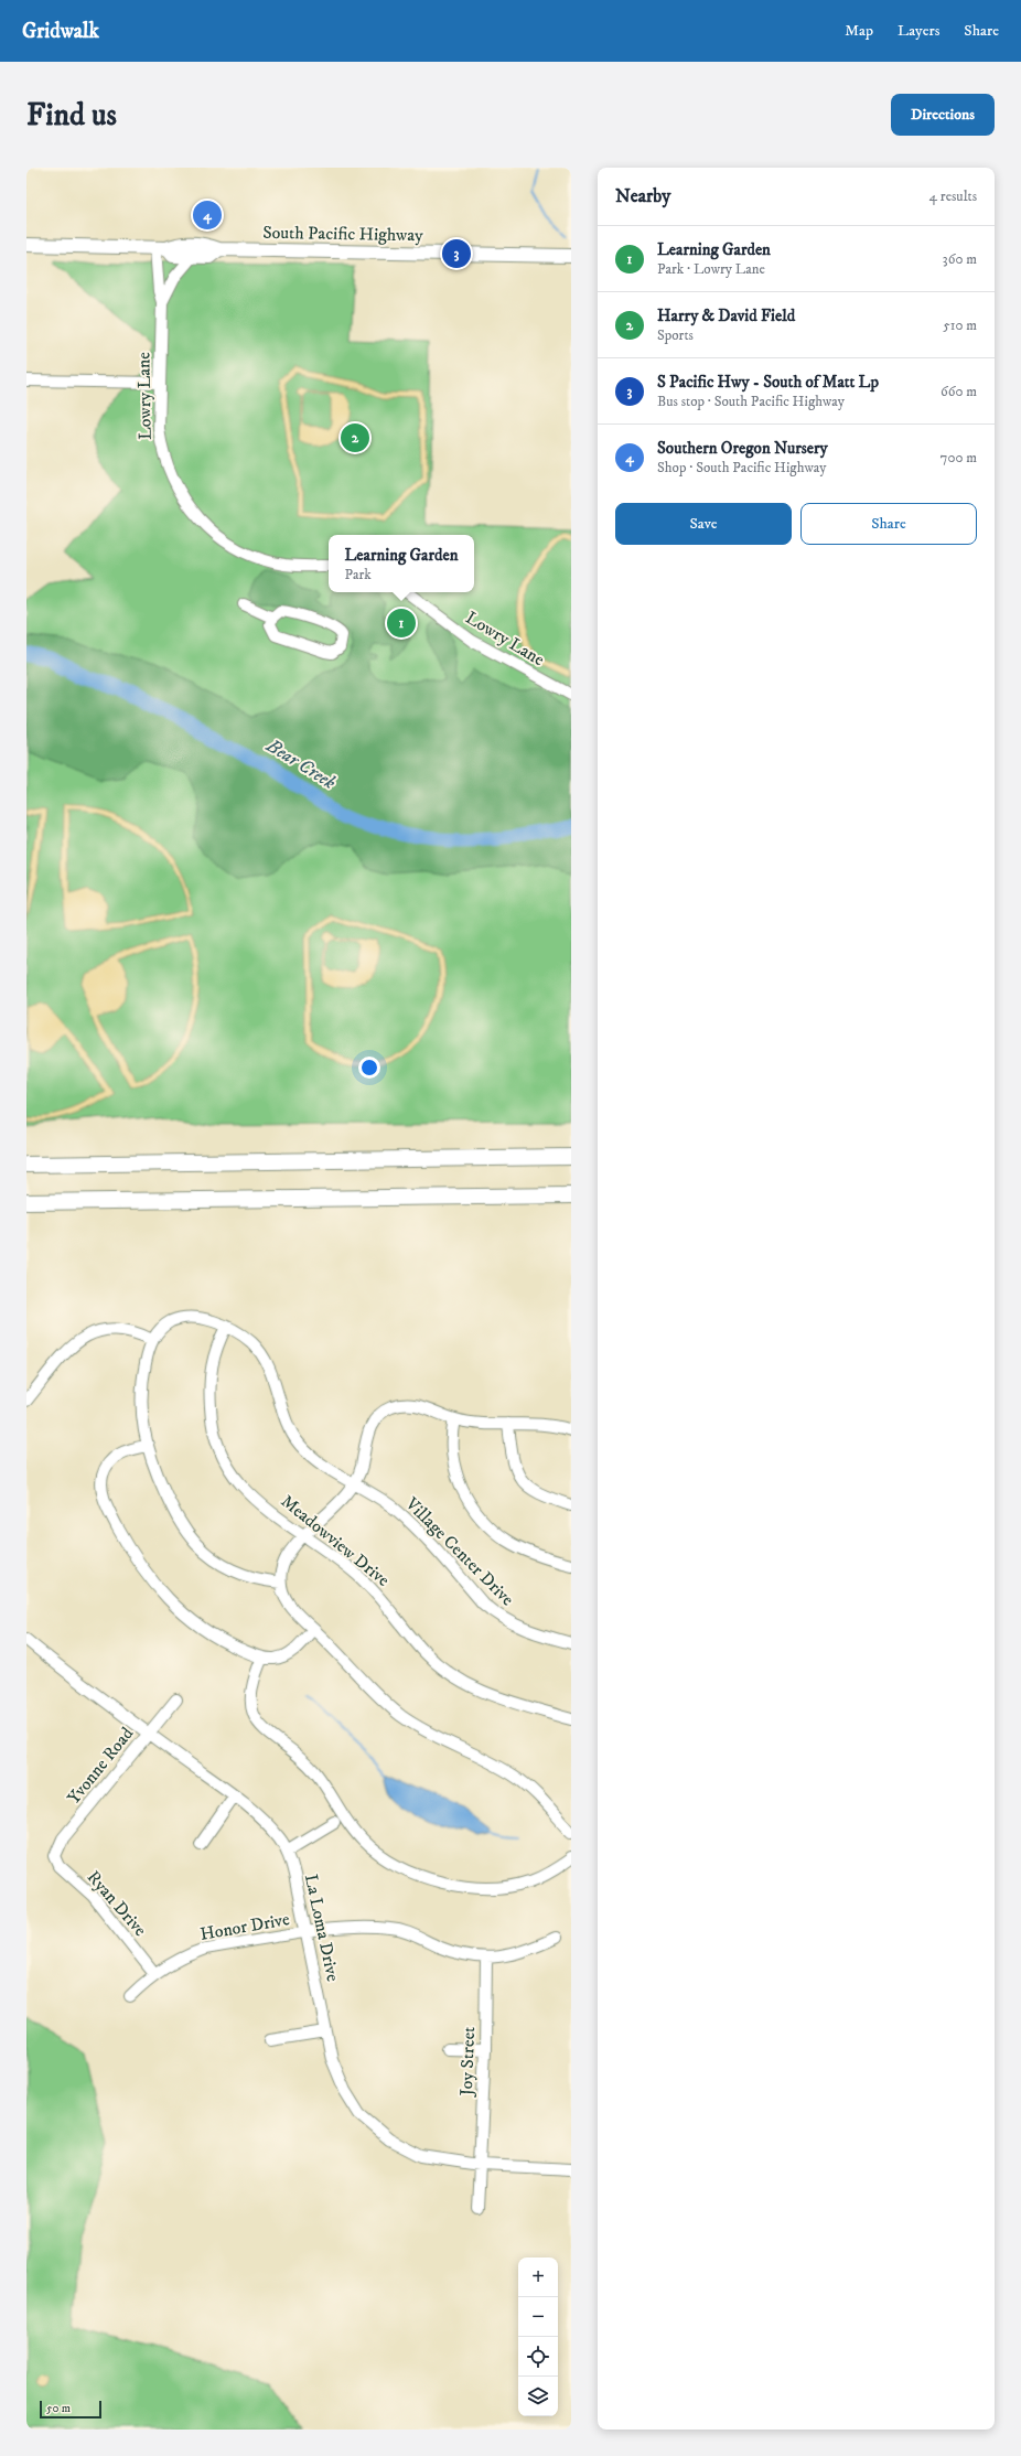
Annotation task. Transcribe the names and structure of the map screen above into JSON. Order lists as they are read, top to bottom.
{
  "streets": {
    "main road": ["South Pacific Highway"],
    "street": [
      "Lowry Lane",
      "Meadowview Drive",
      "Village Center Drive",
      "Yvonne Road",
      "Ryan Drive",
      "Honor Drive",
      "La Loma Drive",
      "Joy Street"
    ]
  },
  "crossings": [
    ["South Pacific Highway", "Lowry Lane"],
    ["Meadowview Drive", "Village Center Drive"],
    ["Yvonne Road", "Ryan Drive"],
    ["Yvonne Road", "La Loma Drive"],
    ["Ryan Drive", "Honor Drive"],
    ["Honor Drive", "La Loma Drive"],
    ["Honor Drive", "Joy Street"],
    ["La Loma Drive", "Joy Street"]
  ],
  "water": ["Bear Creek"],
  "scale_bar": "50 m",
  "page": {
    "header": "Gridwalk",
    "nav": ["Map", "Layers", "Share"],
    "buttons": [
      "Directions",
      ["Save", "Share"]
    ],
    "title": "Find us",
    "heading": ["Nearby", "4 results"],
    "pins": [
      "4",
      "3",
      "2",
      "1"
    ],
    "list": [
      {
        "mark": "1",
        "name": "Learning Garden",
        "note": "Park · Lowry Lane",
        "value": "360 m"
      },
      {
        "mark": "2",
        "name": "Harry & David Field",
        "note": "Sports",
        "value": "510 m"
      },
      {
        "mark": "3",
        "name": "S Pacific Hwy - South of Matt Lp",
        "note": "Bus stop · South Pacific Highway",
        "value": "660 m"
      },
      {
        "mark": "4",
        "name": "Southern Oregon Nursery",
        "note": "Shop · South Pacific Highway",
        "value": "700 m"
      }
    ],
    "popup": ["Learning Garden", "Park"],
    "map_buttons": ["+", "−"],
    "scale": "50 m"
  }
}
